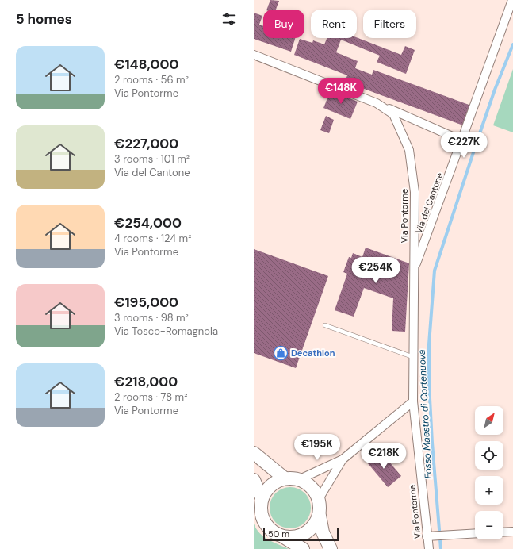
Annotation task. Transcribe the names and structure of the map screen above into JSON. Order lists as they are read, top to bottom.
{
  "streets": {
    "street": ["Via del Cantone", "Via Pontorme"]
  },
  "crossings": [
    ["Via del Cantone", "Via Pontorme"]
  ],
  "water": ["Fosso Maestro di Cortenuova"],
  "places": {
    "shop": ["Decathlon"]
  },
  "scale_bar": "50 m",
  "north": "top right",
  "page": {
    "heading": "5 homes",
    "chip": ["Buy", "Rent", "Filters"],
    "list": [
      {
        "name": "€148,000",
        "note": "2 rooms · 56 m² · Via Pontorme"
      },
      {
        "name": "€227,000",
        "note": "3 rooms · 101 m² · Via del Cantone"
      },
      {
        "name": "€254,000",
        "note": "4 rooms · 124 m² · Via Pontorme"
      },
      {
        "name": "€195,000",
        "note": "3 rooms · 98 m² · Via Tosco-Romagnola"
      },
      {
        "name": "€218,000",
        "note": "2 rooms · 78 m² · Via Pontorme"
      }
    ],
    "price": [
      "€148K",
      "€227K",
      "€254K",
      "€195K",
      "€218K"
    ],
    "map_buttons": ["+", "−"],
    "scale": "50 m"
  }
}
